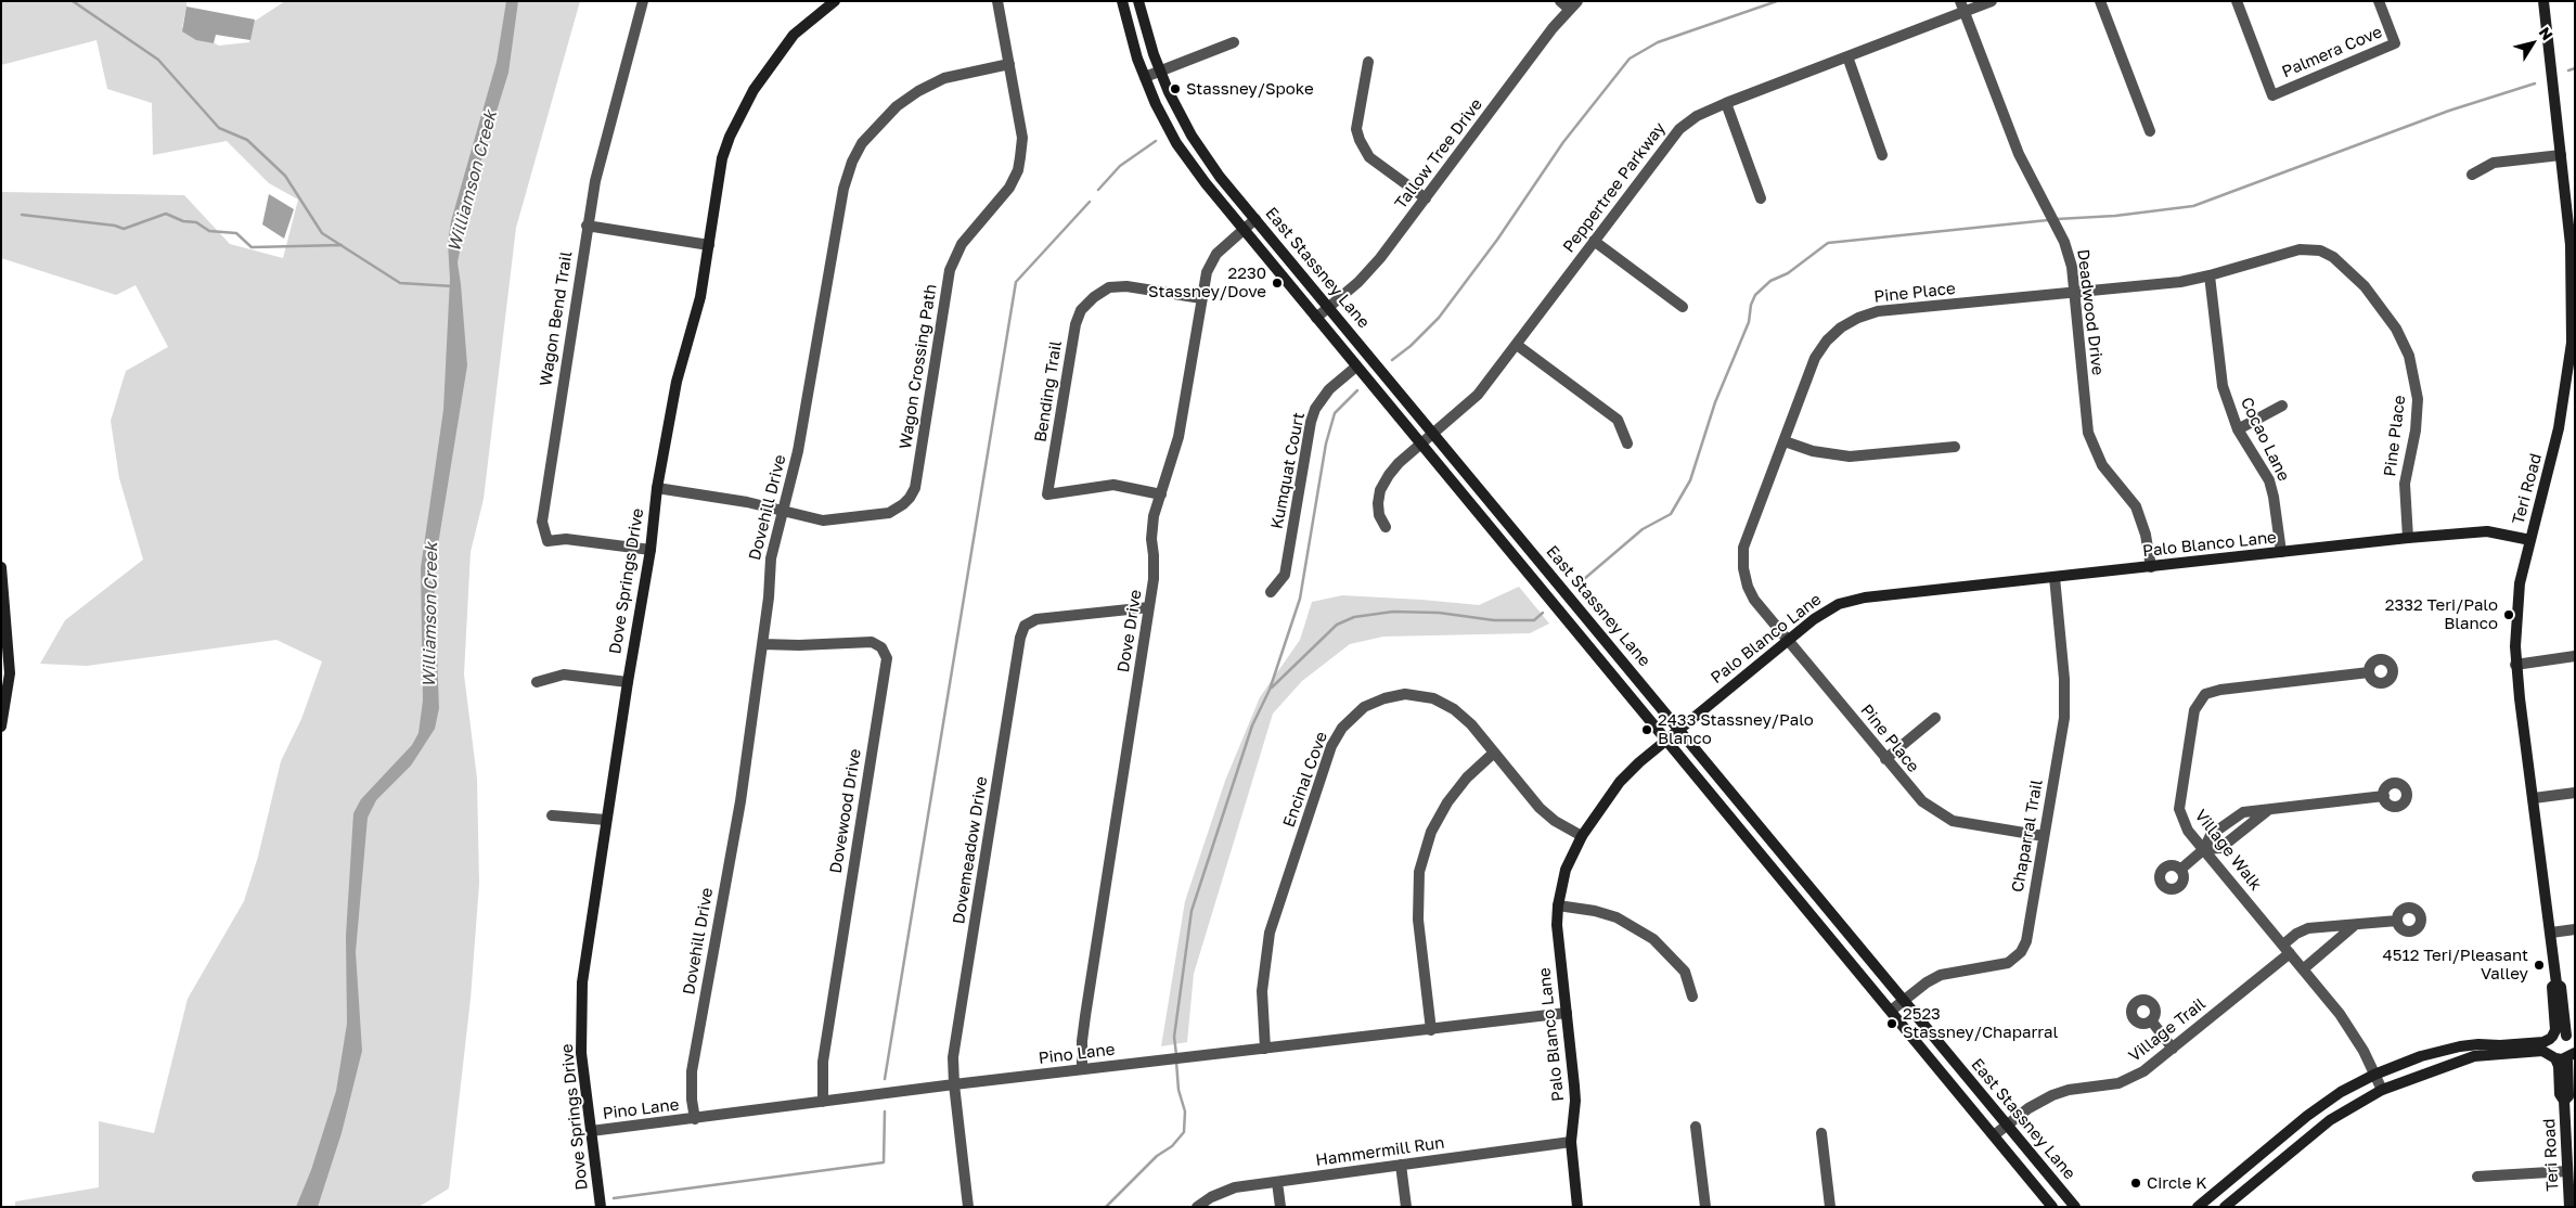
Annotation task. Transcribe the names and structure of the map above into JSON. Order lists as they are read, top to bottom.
{
  "streets": {
    "street": [
      "Palmera Cove",
      "Tallow Tree Drive",
      "Peppertree Parkway",
      "East Stassney Lane",
      "Pine Place",
      "Deadwood Drive",
      "Wagon Bend Trail",
      "Wagon Crossing Path",
      "Bending Trail",
      "Cocao Lane",
      "Kumquat Court",
      "Teri Road",
      "Dovehill Drive",
      "Palo Blanco Lane",
      "Dove Springs Drive",
      "Dove Drive",
      "Encinal Cove",
      "Dovewood Drive",
      "Chaparral Trail",
      "Dovemeadow Drive",
      "Village Walk",
      "Village Trail",
      "Pino Lane",
      "Hammermill Run"
    ]
  },
  "crossings": [
    ["Tallow Tree Drive", "East Stassney Lane"],
    ["Peppertree Parkway", "East Stassney Lane"],
    ["Peppertree Parkway", "Deadwood Drive"],
    ["East Stassney Lane", "Kumquat Court"],
    ["East Stassney Lane", "Palo Blanco Lane"],
    ["East Stassney Lane", "Dove Drive"],
    ["East Stassney Lane", "Chaparral Trail"],
    ["East Stassney Lane", "Village Trail"],
    ["Pine Place", "Deadwood Drive"],
    ["Pine Place", "Cocao Lane"],
    ["Pine Place", "Palo Blanco Lane"],
    ["Pine Place", "Chaparral Trail"],
    ["Deadwood Drive", "Palo Blanco Lane"],
    ["Wagon Bend Trail", "Dove Springs Drive"],
    ["Wagon Crossing Path", "Dovehill Drive"],
    ["Wagon Crossing Path", "Dove Springs Drive"],
    ["Bending Trail", "Dove Drive"],
    ["Cocao Lane", "Palo Blanco Lane"],
    ["Teri Road", "Palo Blanco Lane"],
    ["Dovehill Drive", "Dovewood Drive"],
    ["Dovehill Drive", "Pino Lane"],
    ["Palo Blanco Lane", "Encinal Cove"],
    ["Palo Blanco Lane", "Chaparral Trail"],
    ["Palo Blanco Lane", "Pino Lane"],
    ["Palo Blanco Lane", "Hammermill Run"],
    ["Dove Springs Drive", "Pino Lane"],
    ["Dove Drive", "Dovemeadow Drive"],
    ["Dove Drive", "Pino Lane"],
    ["Encinal Cove", "Pino Lane"],
    ["Dovewood Drive", "Pino Lane"],
    ["Dovemeadow Drive", "Pino Lane"],
    ["Village Walk", "Village Trail"]
  ],
  "water": ["Williamson Creek"],
  "places": [
    "Stassney/Spoke",
    "2230 Stassney/Dove",
    "2332 Teri/Palo Blanco",
    "2433 Stassney/Palo Blanco",
    "4512 Teri/Pleasant Valley",
    "2523 Stassney/Chaparral",
    "Circle K"
  ],
  "north": "top right"
}
